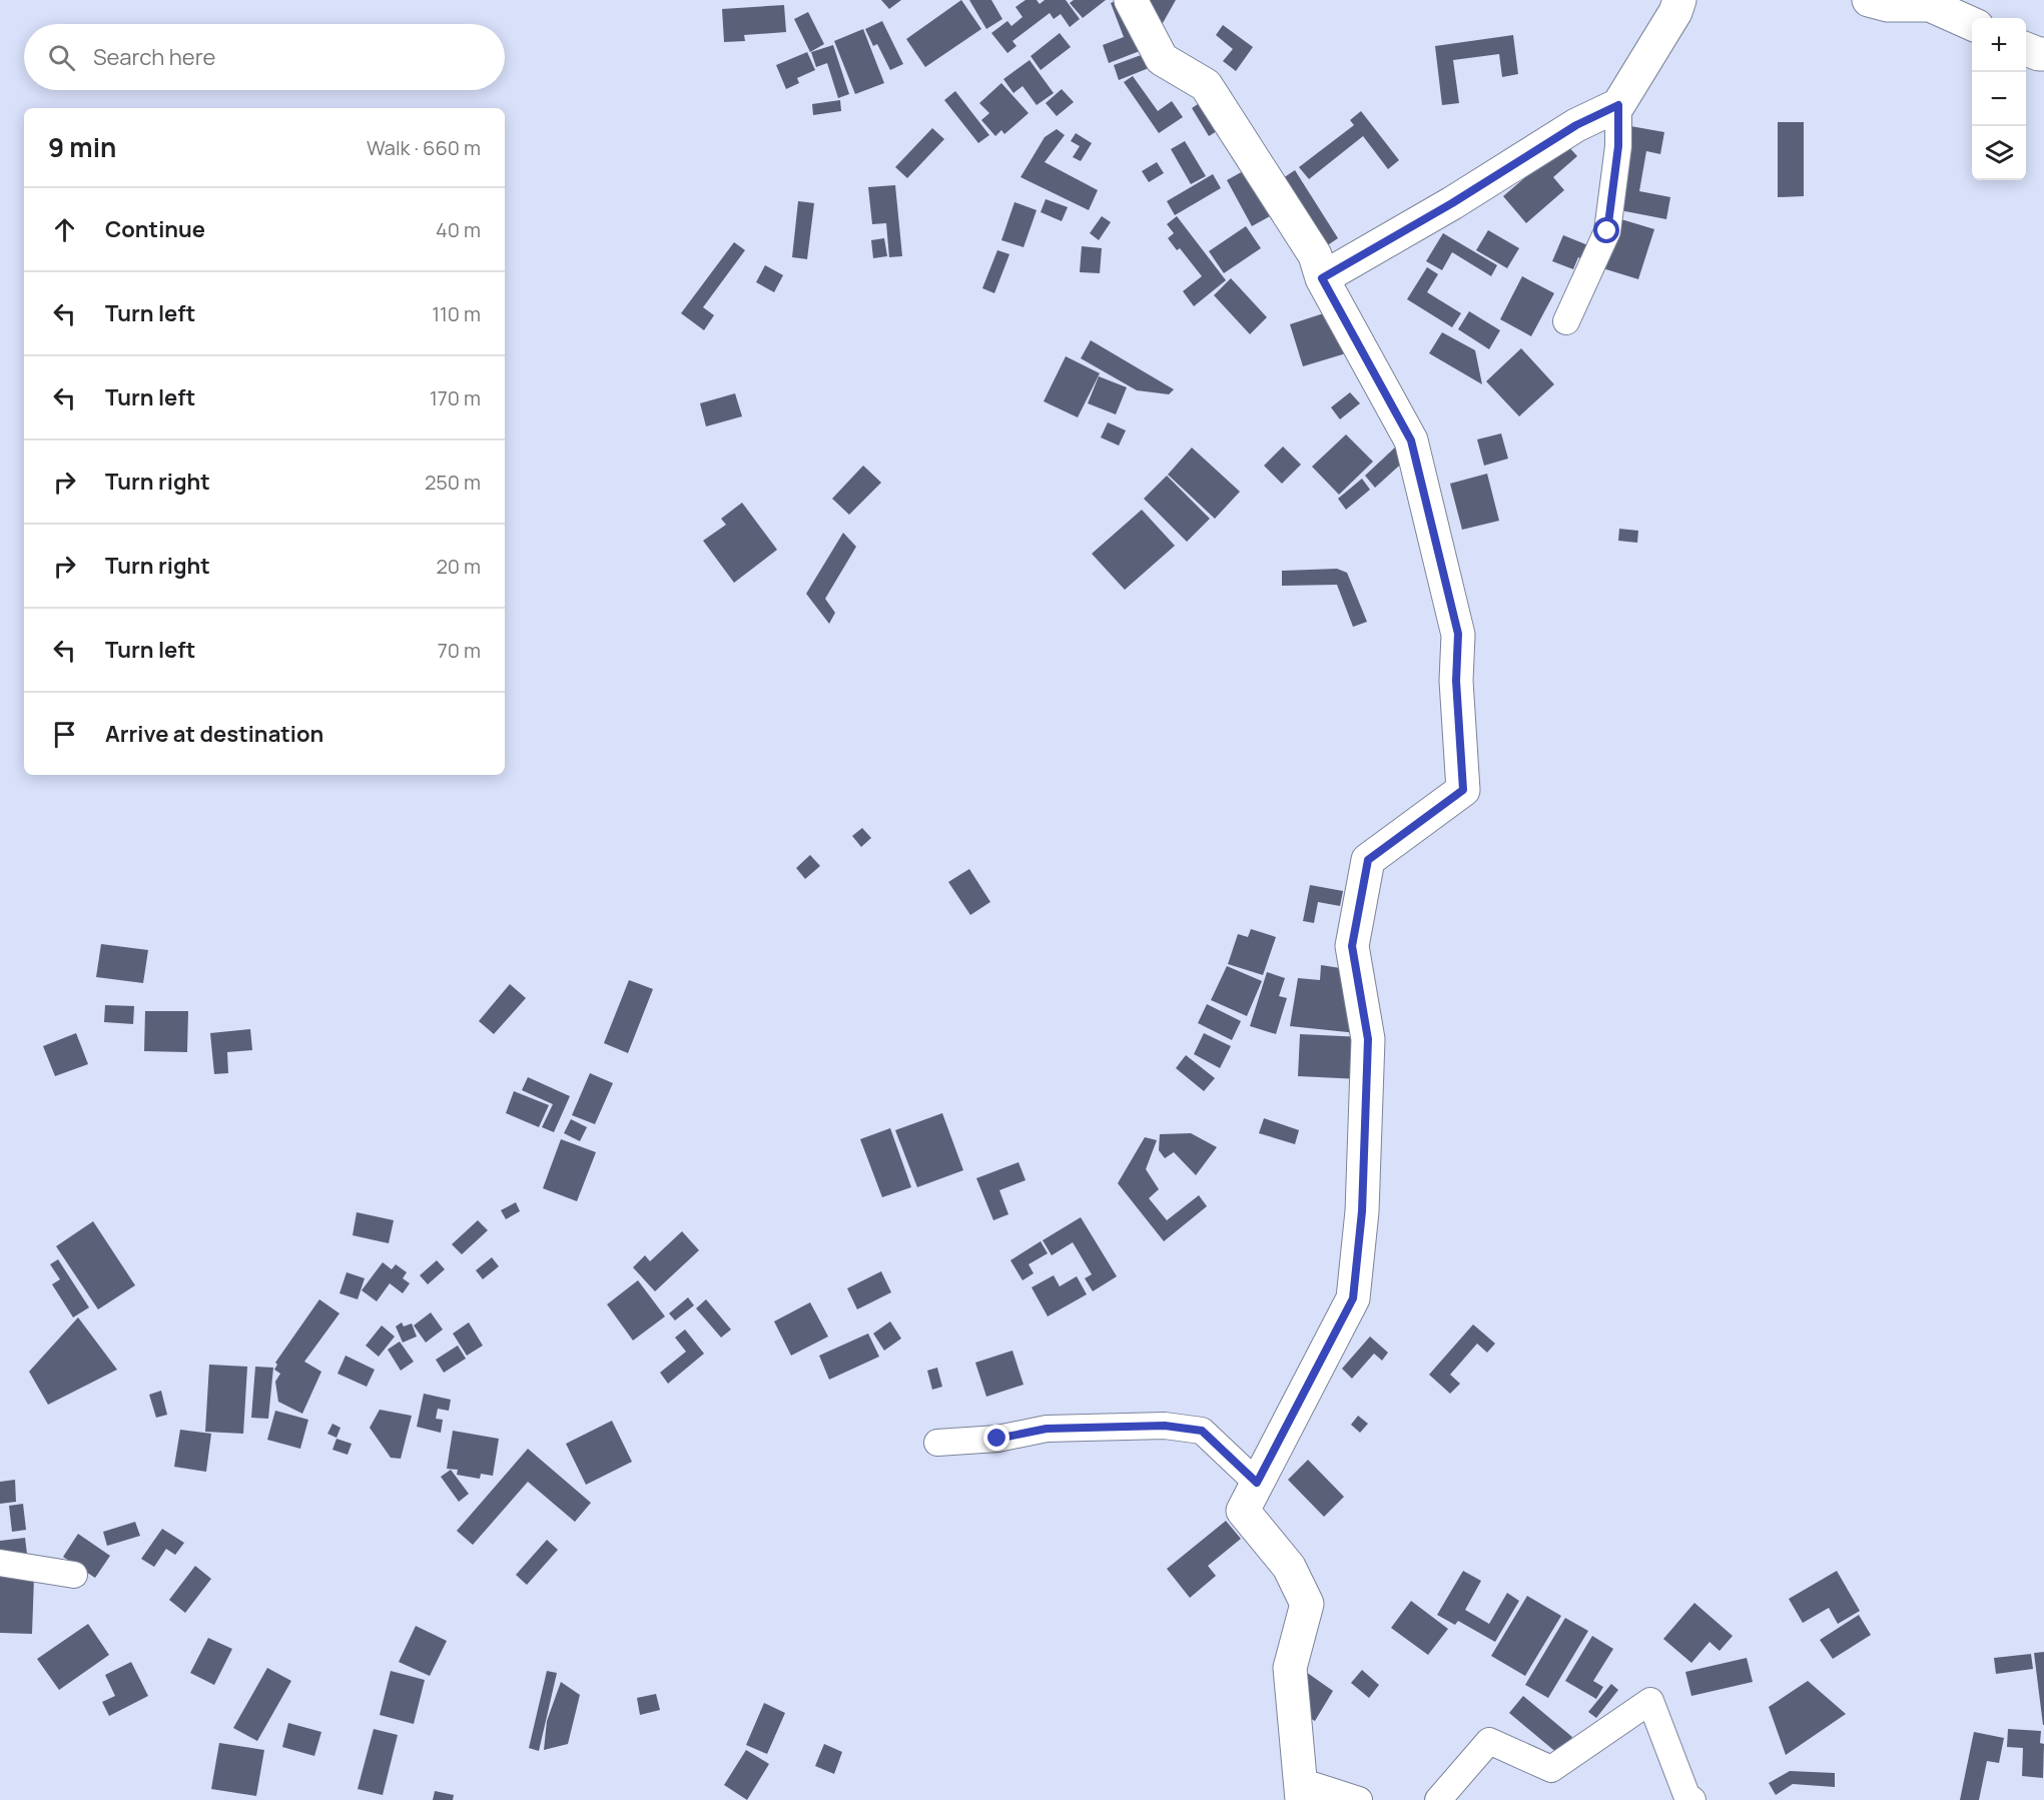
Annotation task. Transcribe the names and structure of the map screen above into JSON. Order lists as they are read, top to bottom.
{
  "page": {
    "map_buttons": ["+", "−"],
    "search": "Search here",
    "heading": ["9 min", "Walk · 660 m"],
    "list": [
      ["Continue", "40 m"],
      ["Turn left", "110 m"],
      ["Turn left", "170 m"],
      ["Turn right", "250 m"],
      ["Turn right", "20 m"],
      ["Turn left", "70 m"],
      "Arrive at destination"
    ]
  }
}
